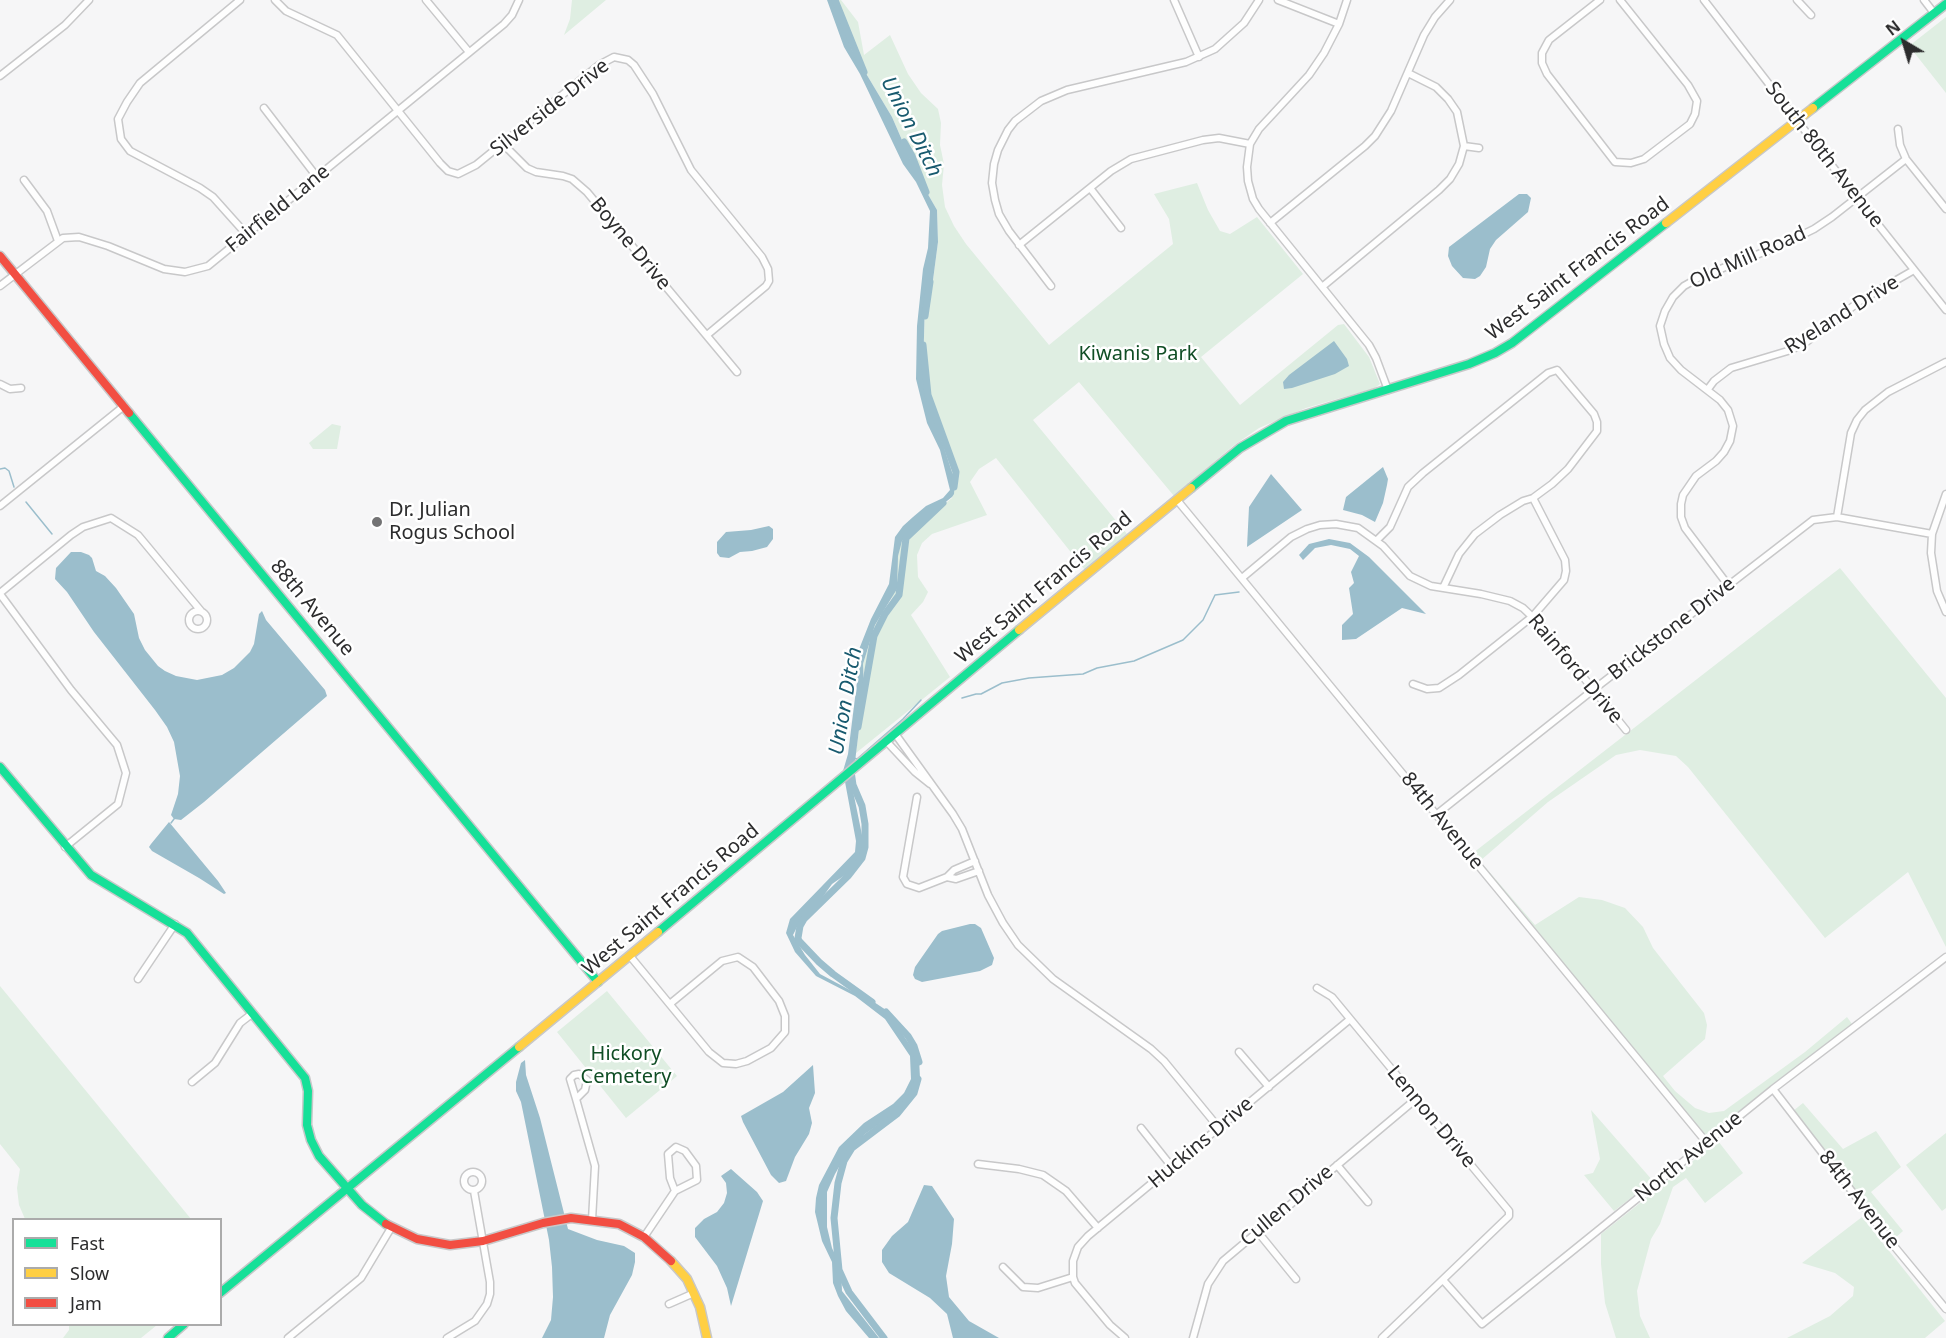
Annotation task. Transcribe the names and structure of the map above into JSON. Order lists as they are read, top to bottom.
{
  "streets": {
    "street": [
      "Silverside Drive",
      "South 80th Avenue",
      "Fairfield Lane",
      "Boyne Drive",
      "Old Mill Road",
      "West Saint Francis Road",
      "Ryeland Drive",
      "88th Avenue",
      "Brickstone Drive",
      "Rainford Drive",
      "84th Avenue",
      "Lennon Drive",
      "Huckins Drive",
      "North Avenue",
      "Cullen Drive"
    ]
  },
  "crossings": [
    ["Silverside Drive", "Fairfield Lane"],
    ["Silverside Drive", "Boyne Drive"],
    ["South 80th Avenue", "Old Mill Road"],
    ["South 80th Avenue", "West Saint Francis Road"],
    ["South 80th Avenue", "Ryeland Drive"],
    ["Old Mill Road", "Ryeland Drive"],
    ["Old Mill Road", "Brickstone Drive"],
    ["West Saint Francis Road", "88th Avenue"],
    ["West Saint Francis Road", "84th Avenue"],
    ["Brickstone Drive", "Rainford Drive"],
    ["Brickstone Drive", "84th Avenue"],
    ["Rainford Drive", "84th Avenue"],
    ["84th Avenue", "North Avenue"],
    ["Lennon Drive", "Huckins Drive"],
    ["Lennon Drive", "North Avenue"],
    ["Lennon Drive", "Cullen Drive"]
  ],
  "water": ["Union Ditch"],
  "parks": ["Kiwanis Park", "Hickory Cemetery"],
  "places": ["Dr. Julian Rogus School"],
  "legend": ["Fast", "Slow", "Jam"],
  "north": "top left"
}
